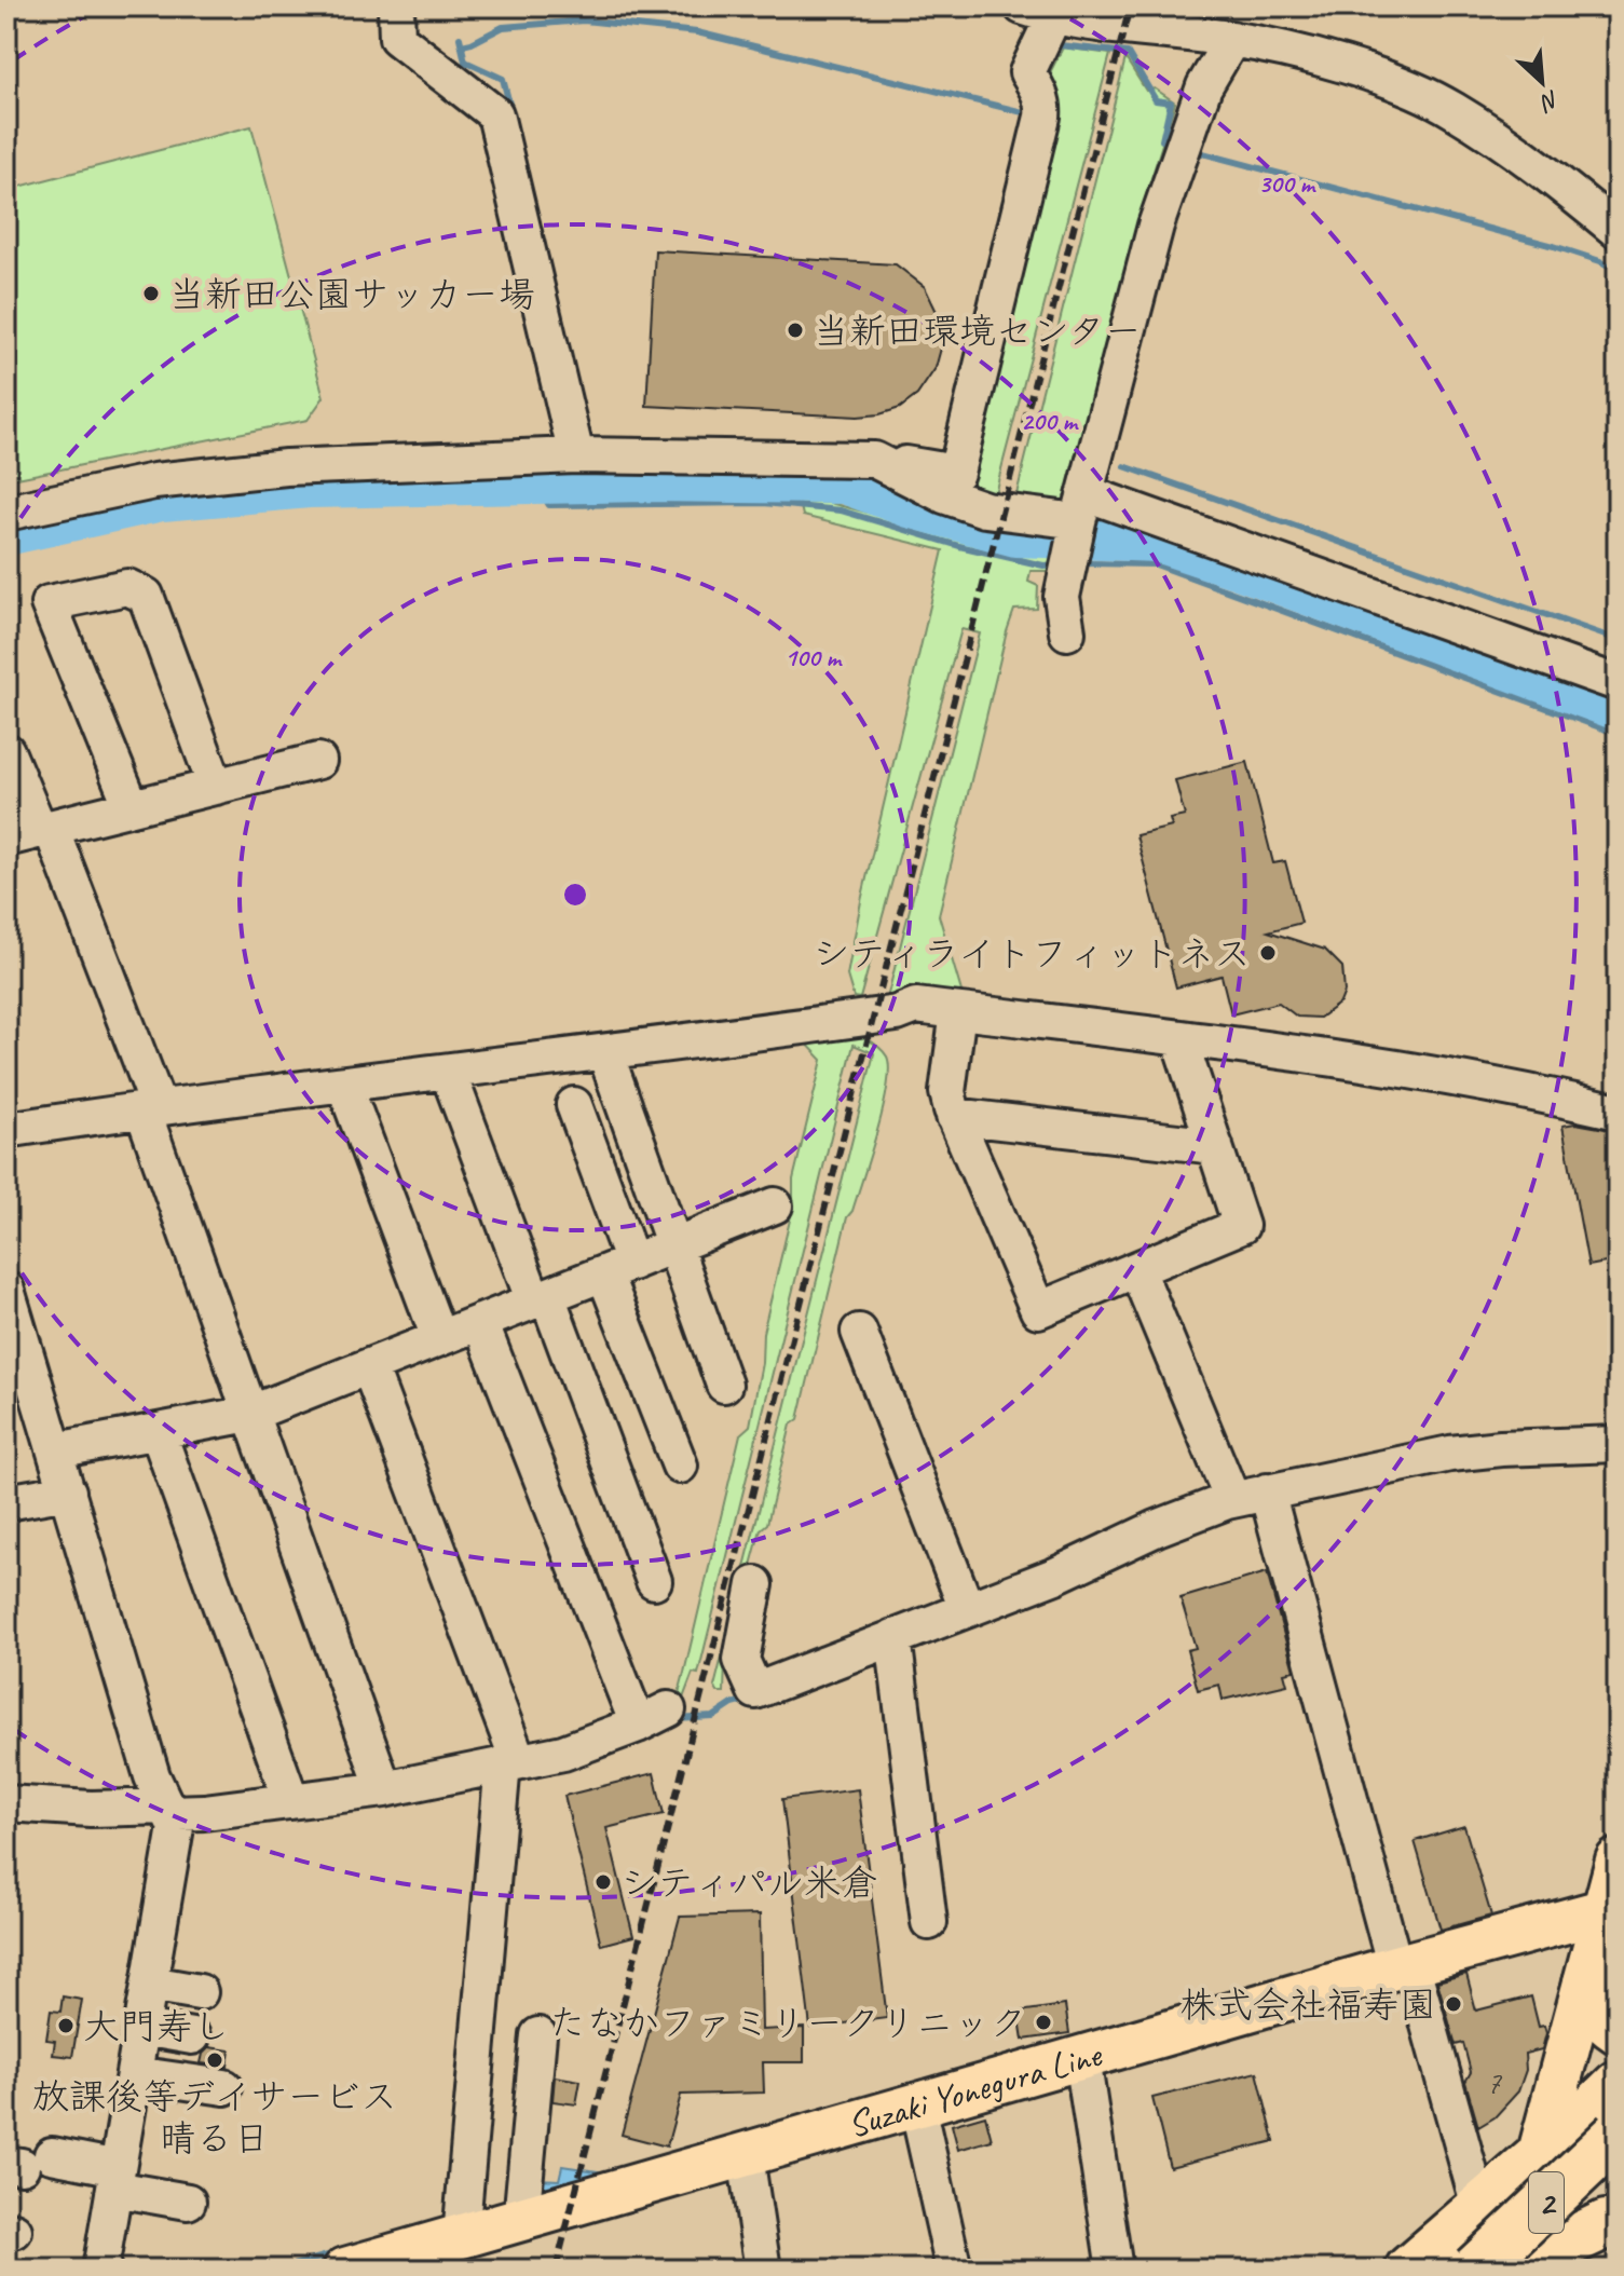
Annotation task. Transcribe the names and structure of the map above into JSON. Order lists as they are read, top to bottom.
{
  "streets": {
    "highway": ["2"],
    "main road": ["Suzaki Yonegura Line"]
  },
  "places": [
    "当新田公園サッカー場",
    "当新田環境センター",
    "シティライトフィットネス",
    "シティパル米倉",
    "株式会社福寿園",
    "たなかファミリークリニック",
    "大門寿し",
    "放課後等デイサービス 晴る日"
  ],
  "house_numbers": ["7"],
  "north": "bottom right",
  "rings": ["300 m", "200 m", "100 m"]
}
